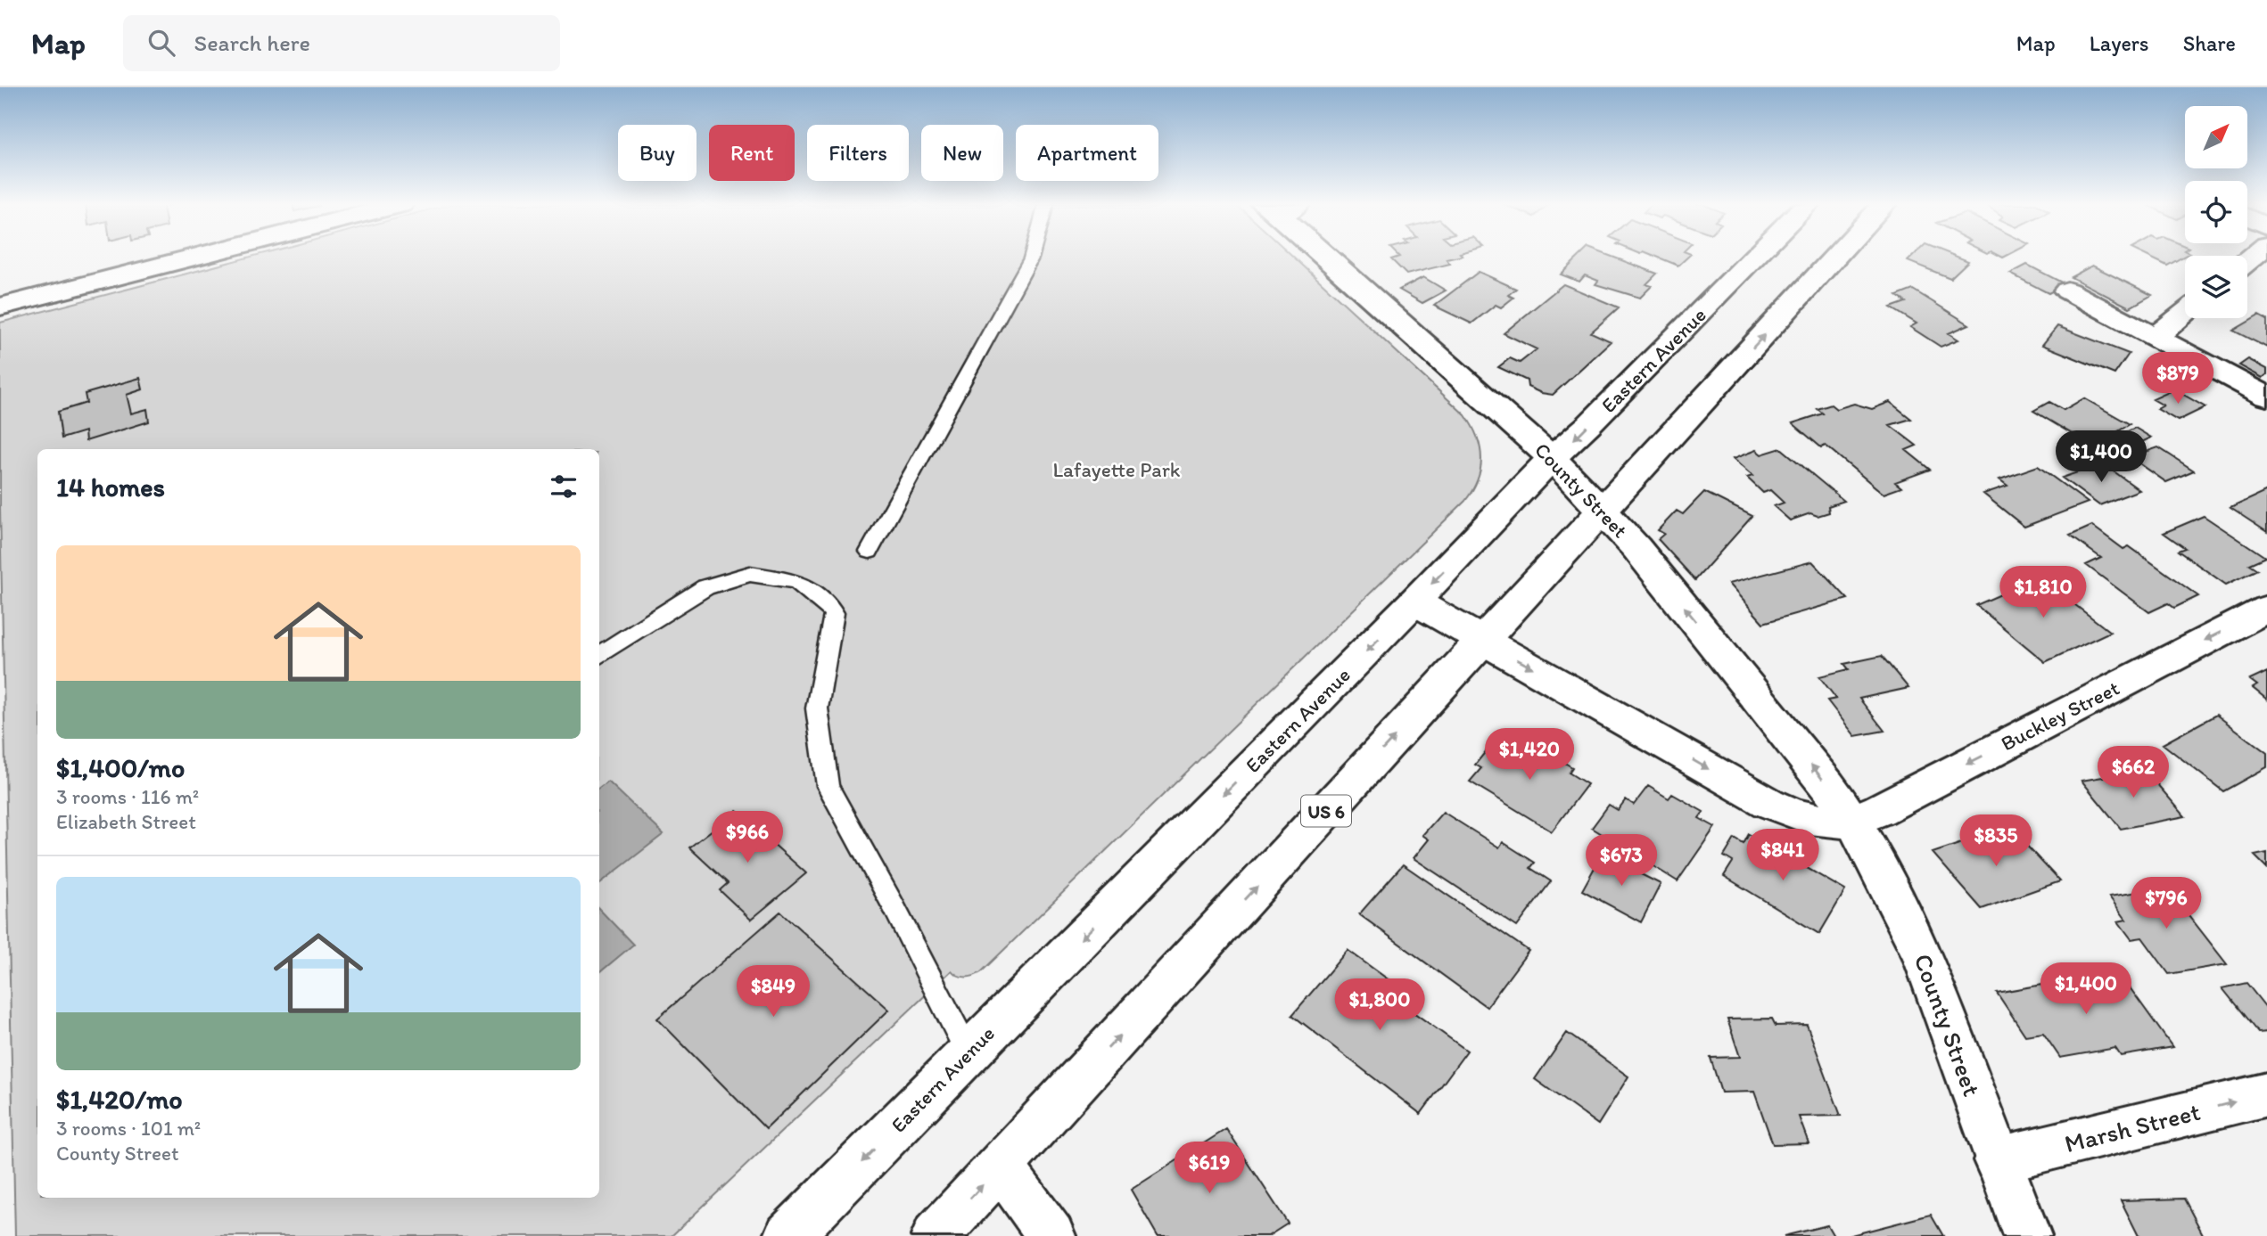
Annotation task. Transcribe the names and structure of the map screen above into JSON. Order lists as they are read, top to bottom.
{
  "streets": {
    "street": [
      "Eastern Avenue",
      "County Street",
      "Buckley Street",
      "US 6",
      "Marsh Street"
    ]
  },
  "crossings": [
    ["Eastern Avenue", "County Street"],
    ["County Street", "Buckley Street"],
    ["County Street", "US 6"],
    ["County Street", "Marsh Street"]
  ],
  "one_way": ["Buckley Street", "Marsh Street"],
  "parks": ["Lafayette Park"],
  "north": "top right",
  "page": {
    "header": "Map",
    "search": "Search here",
    "nav": ["Map", "Layers", "Share"],
    "chip": [
      "Buy",
      "Rent",
      "Filters",
      "New",
      "Apartment"
    ],
    "price": [
      "$879",
      "$1,400",
      "$1,810",
      "$1,420",
      "$662",
      "$966",
      "$835",
      "$841",
      "$673",
      "$796",
      "$1,400",
      "$849",
      "$1,800",
      "$619"
    ],
    "heading": "14 homes",
    "list": [
      {
        "name": "$1,400/mo",
        "note": "3 rooms · 116 m² · Elizabeth Street"
      },
      {
        "name": "$1,420/mo",
        "note": "3 rooms · 101 m² · County Street"
      }
    ]
  }
}
